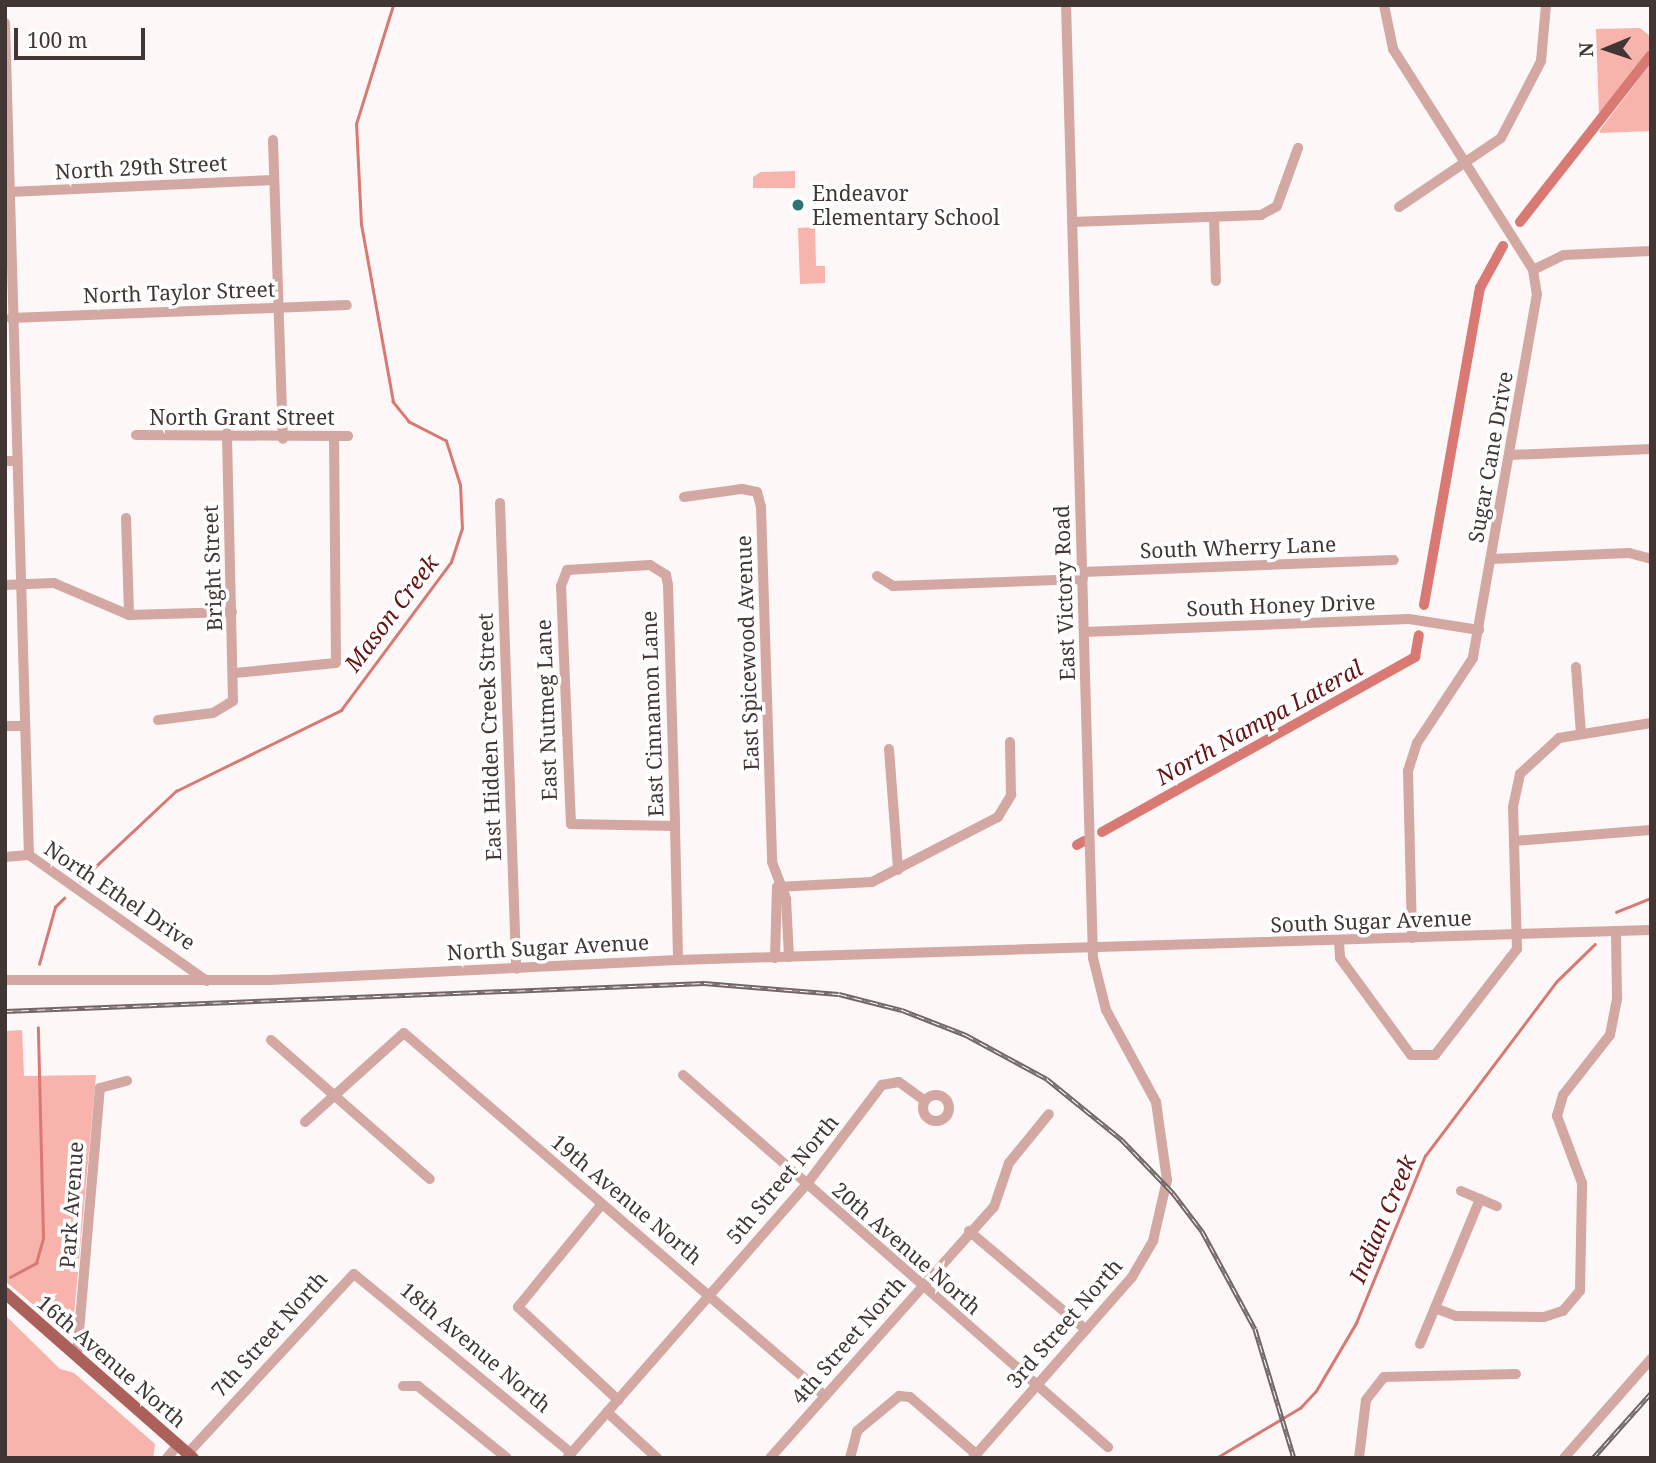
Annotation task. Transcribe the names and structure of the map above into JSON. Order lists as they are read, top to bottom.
{
  "streets": {
    "main road": ["16th Avenue North"],
    "street": [
      "North 29th Street",
      "North Taylor Street",
      "North Grant Street",
      "Sugar Cane Drive",
      "South Wherry Lane",
      "Bright Street",
      "East Victory Road",
      "South Honey Drive",
      "East Spicewood Avenue",
      "East Nutmeg Lane",
      "East Cinnamon Lane",
      "East Hidden Creek Street",
      "North Ethel Drive",
      "South Sugar Avenue",
      "North Sugar Avenue",
      "5th Street North",
      "19th Avenue North",
      "Park Avenue",
      "20th Avenue North",
      "3rd Street North",
      "7th Street North",
      "4th Street North",
      "18th Avenue North"
    ]
  },
  "crossings": [
    ["North Grant Street", "Bright Street"],
    ["Sugar Cane Drive", "South Honey Drive"],
    ["Sugar Cane Drive", "South Sugar Avenue"],
    ["South Wherry Lane", "East Victory Road"],
    ["East Victory Road", "South Honey Drive"],
    ["East Victory Road", "South Sugar Avenue"],
    ["East Victory Road", "North Sugar Avenue"],
    ["East Victory Road", "3rd Street North"],
    ["East Spicewood Avenue", "North Sugar Avenue"],
    ["East Nutmeg Lane", "East Cinnamon Lane"],
    ["East Cinnamon Lane", "North Sugar Avenue"],
    ["East Hidden Creek Street", "North Sugar Avenue"],
    ["North Ethel Drive", "North Sugar Avenue"],
    ["South Sugar Avenue", "North Sugar Avenue"],
    ["5th Street North", "19th Avenue North"],
    ["5th Street North", "20th Avenue North"],
    ["5th Street North", "18th Avenue North"],
    ["19th Avenue North", "4th Street North"],
    ["Park Avenue", "16th Avenue North"],
    ["20th Avenue North", "3rd Street North"],
    ["20th Avenue North", "4th Street North"],
    ["7th Street North", "18th Avenue North"],
    ["7th Street North", "16th Avenue North"]
  ],
  "water": ["Mason Creek", "North Nampa Lateral", "Indian Creek"],
  "places": ["Endeavor Elementary School"],
  "scale_bar": "100 m",
  "north": "left"
}
